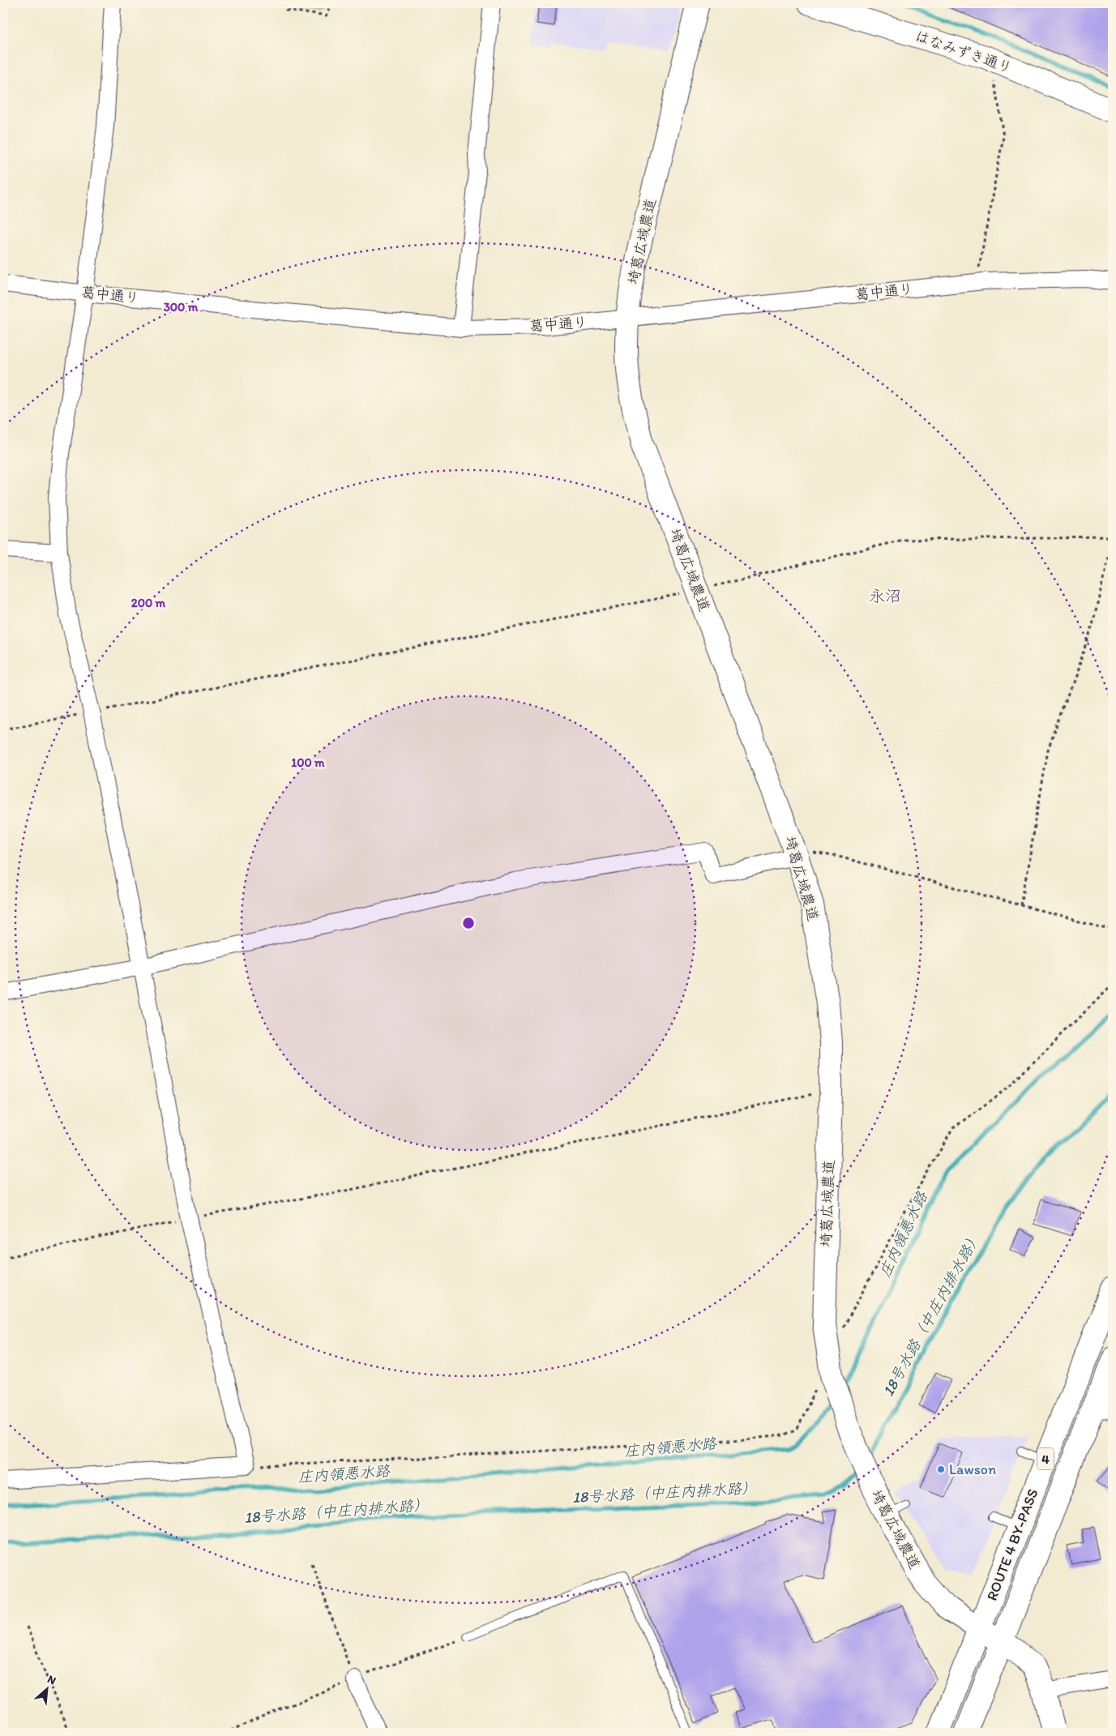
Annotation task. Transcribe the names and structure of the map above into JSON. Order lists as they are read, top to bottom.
{
  "streets": {
    "main road": [
      "はなみずき通り",
      "埼葛広域農道",
      "4",
      "ROUTE 4 BY-PASS"
    ],
    "street": ["葛中通り"]
  },
  "crossings": [
    ["埼葛広域農道", "葛中通り"],
    ["埼葛広域農道", "ROUTE 4 BY-PASS"]
  ],
  "districts": ["永沼"],
  "water": ["庄内領悪水路", "18号水路（中庄内排水路）"],
  "places": ["Lawson"],
  "north": "top right",
  "rings": ["300 m", "200 m", "100 m"]
}
